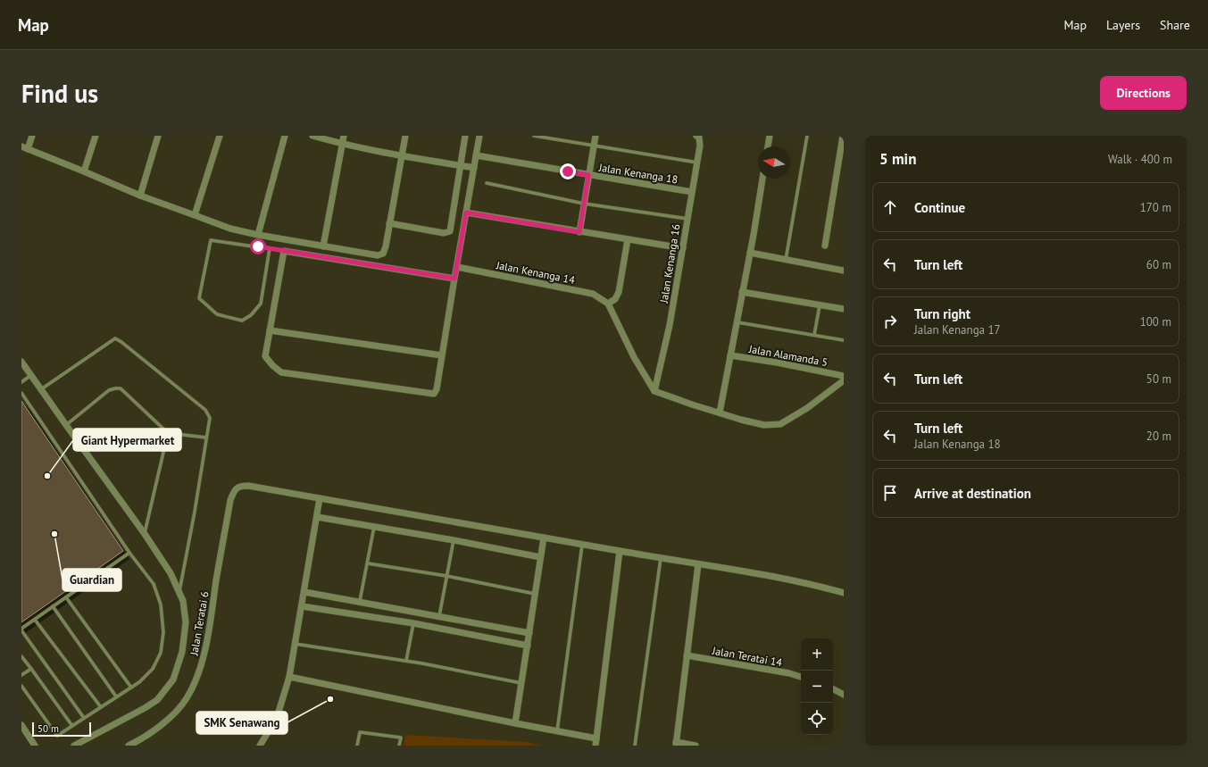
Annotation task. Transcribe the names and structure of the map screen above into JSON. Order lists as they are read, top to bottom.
{
  "streets": {
    "street": [
      "Jalan Kenanga 18",
      "Jalan Kenanga 16",
      "Jalan Kenanga 14",
      "Jalan Alamanda 5",
      "Jalan Teratai 6",
      "Jalan Teratai 14"
    ]
  },
  "crossings": [
    ["Jalan Kenanga 18", "Jalan Kenanga 16"]
  ],
  "places": ["Giant Hypermarket", "Guardian", "SMK Senawang"],
  "scale_bar": "50 m",
  "north": "left",
  "page": {
    "header": "Map",
    "nav": ["Map", "Layers", "Share"],
    "buttons": "Directions",
    "title": "Find us",
    "heading": ["5 min", "Walk · 400 m"],
    "list": [
      ["Continue", "170 m"],
      ["Turn left", "60 m"],
      ["Turn right", "Jalan Kenanga 17", "100 m"],
      ["Turn left", "50 m"],
      ["Turn left", "Jalan Kenanga 18", "20 m"],
      "Arrive at destination"
    ],
    "map_buttons": ["+", "−"],
    "scale": "50 m"
  }
}
